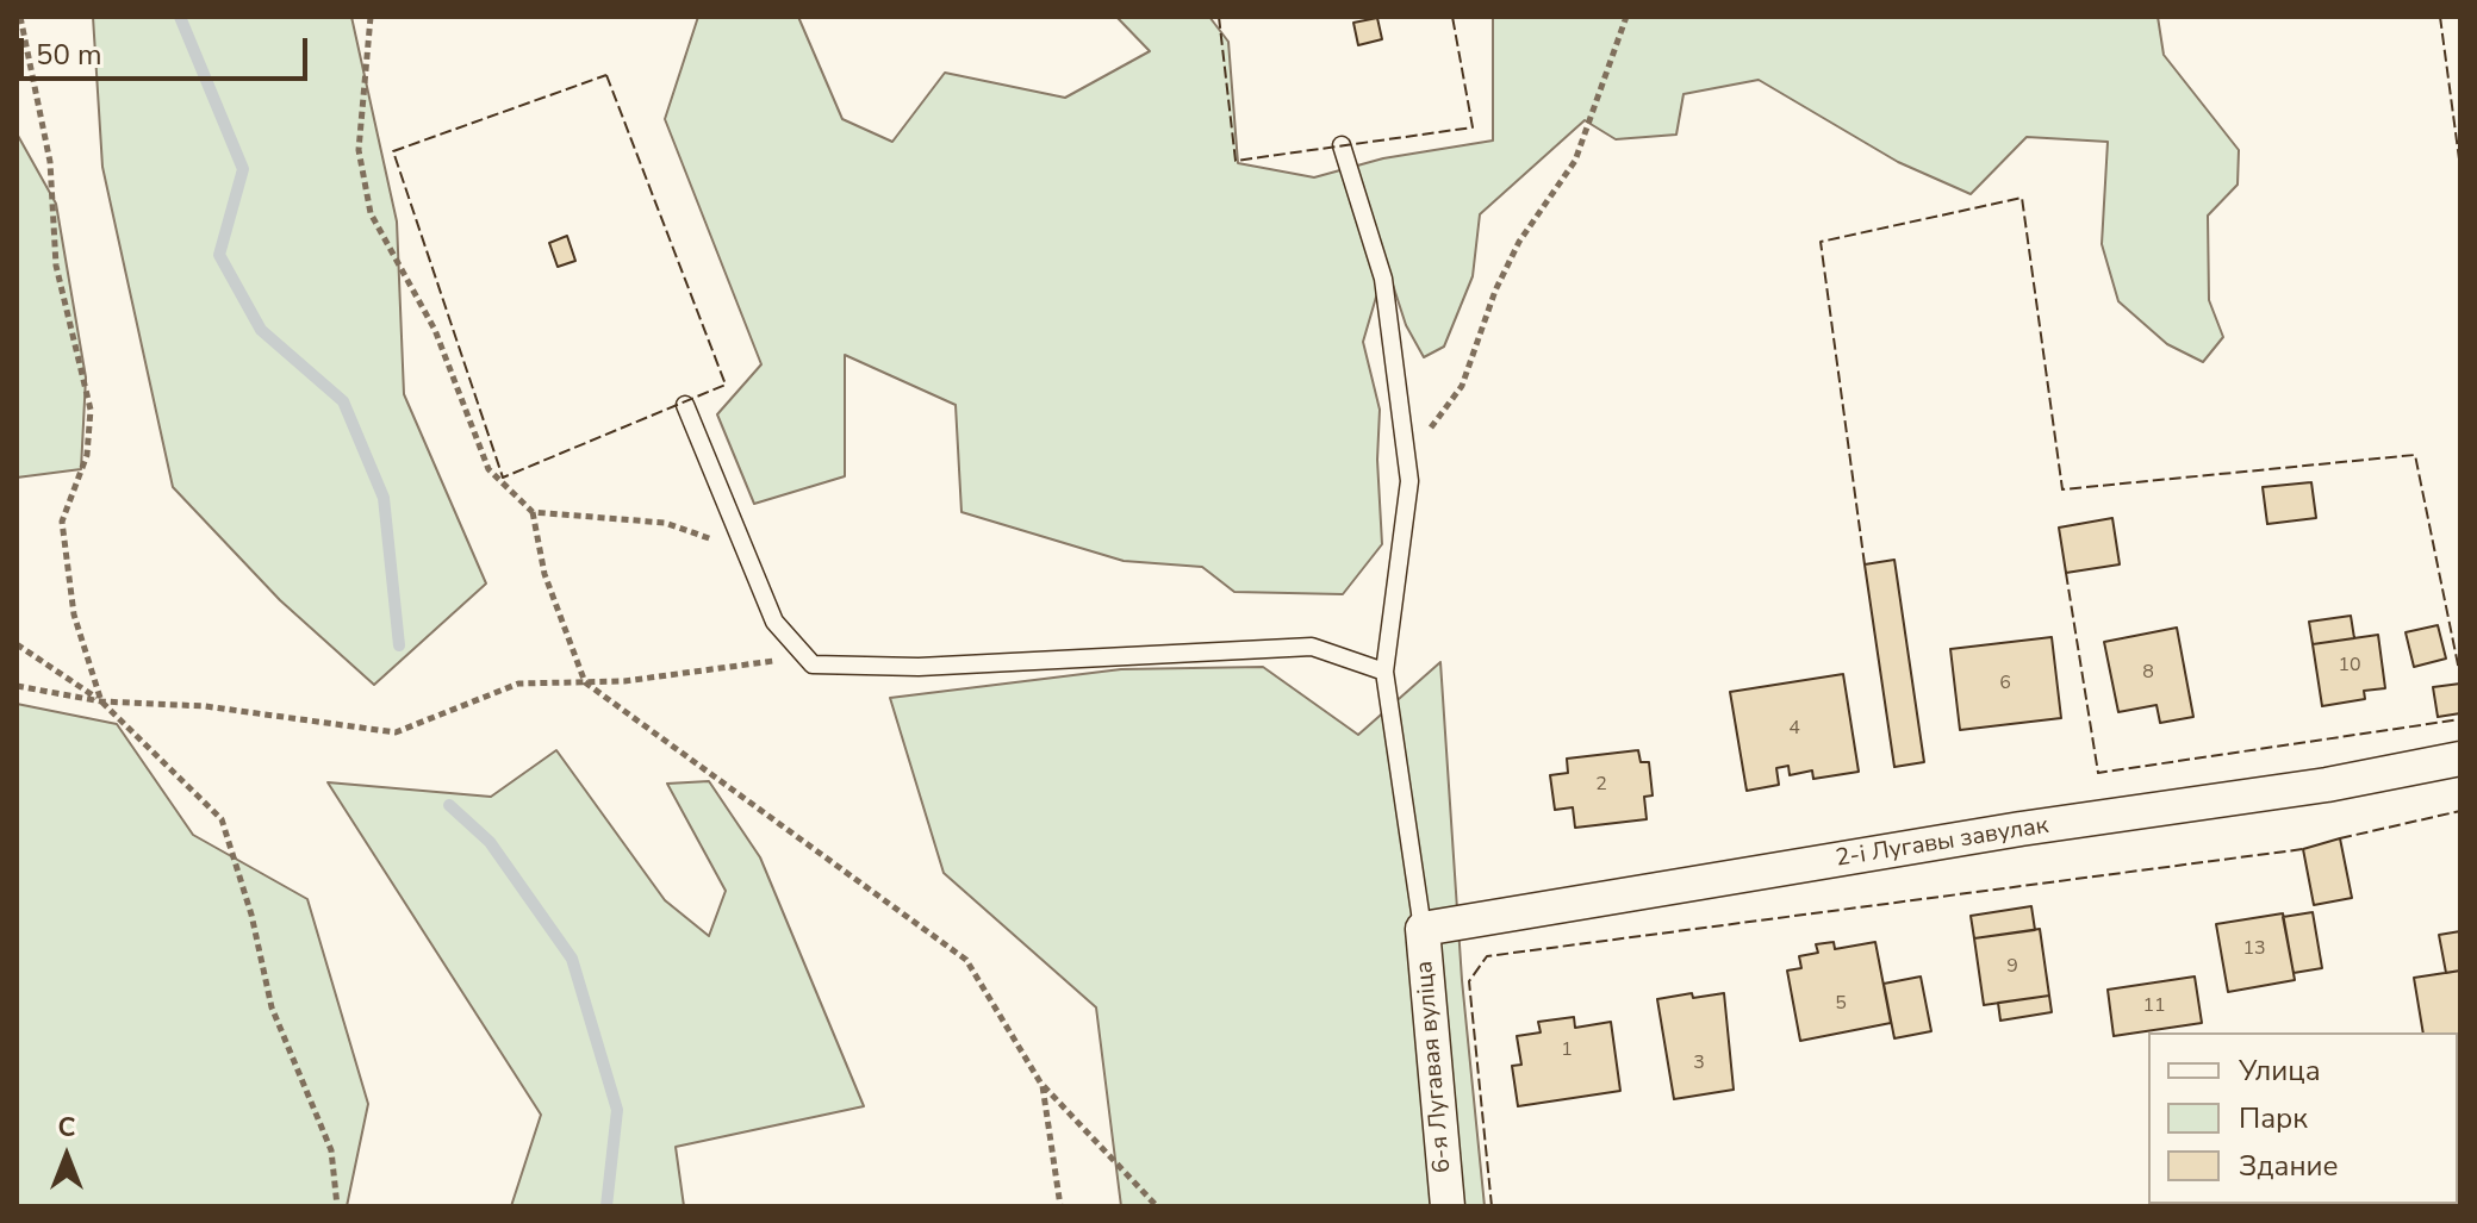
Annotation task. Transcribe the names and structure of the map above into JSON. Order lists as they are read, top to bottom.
{
  "streets": {
    "street": ["2-і Лугавы завулак", "6-я Лугавая вуліца"]
  },
  "crossings": [
    ["2-і Лугавы завулак", "6-я Лугавая вуліца"]
  ],
  "house_numbers": [
    "10",
    "8",
    "6",
    "4",
    "2",
    "13",
    "9",
    "5",
    "11",
    "1",
    "3"
  ],
  "legend": ["Улица", "Парк", "Здание"],
  "scale_bar": "50 m",
  "north": "top"
}
